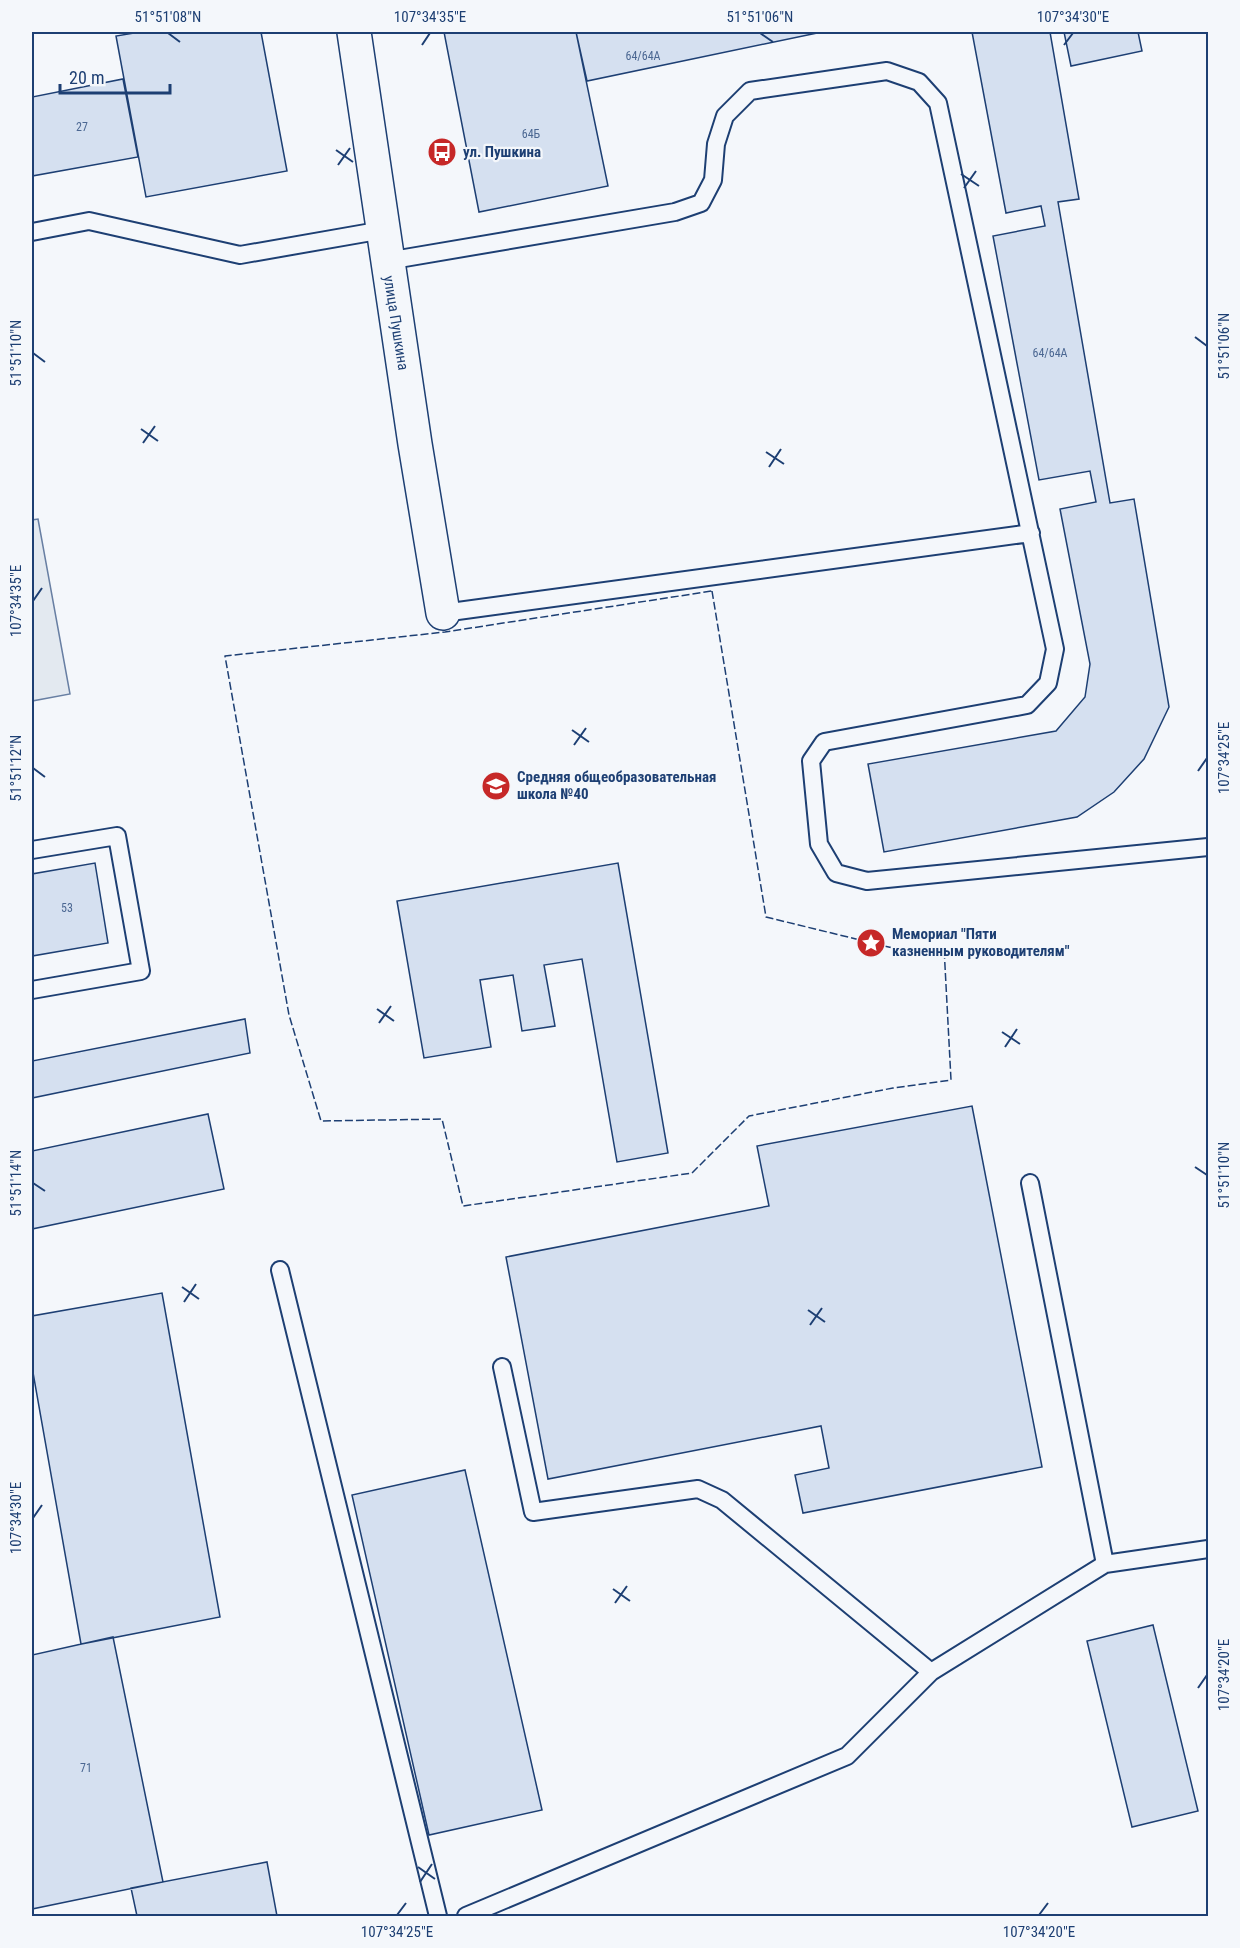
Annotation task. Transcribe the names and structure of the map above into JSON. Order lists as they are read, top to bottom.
{
  "streets": {
    "street": ["улица Пушкина"]
  },
  "places": {
    "bus stop": ["ул. Пушкина"],
    "school or university": ["Средняя общеобразовательная школа №40"],
    "place": ["Мемориал \"Пяти казненным руководителям\""]
  },
  "house_numbers": [
    "64/64А",
    "27",
    "64Б",
    "64/64А",
    "53",
    "71"
  ],
  "scale_bar": "20 m",
  "coordinates": [
    "51°51'08\"N",
    "107°34'35\"E",
    "51°51'06\"N",
    "107°34'30\"E",
    "51°51'10\"N",
    "107°34'25\"E",
    "51°51'12\"N",
    "51°51'14\"N",
    "107°34'20\"E"
  ]
}
